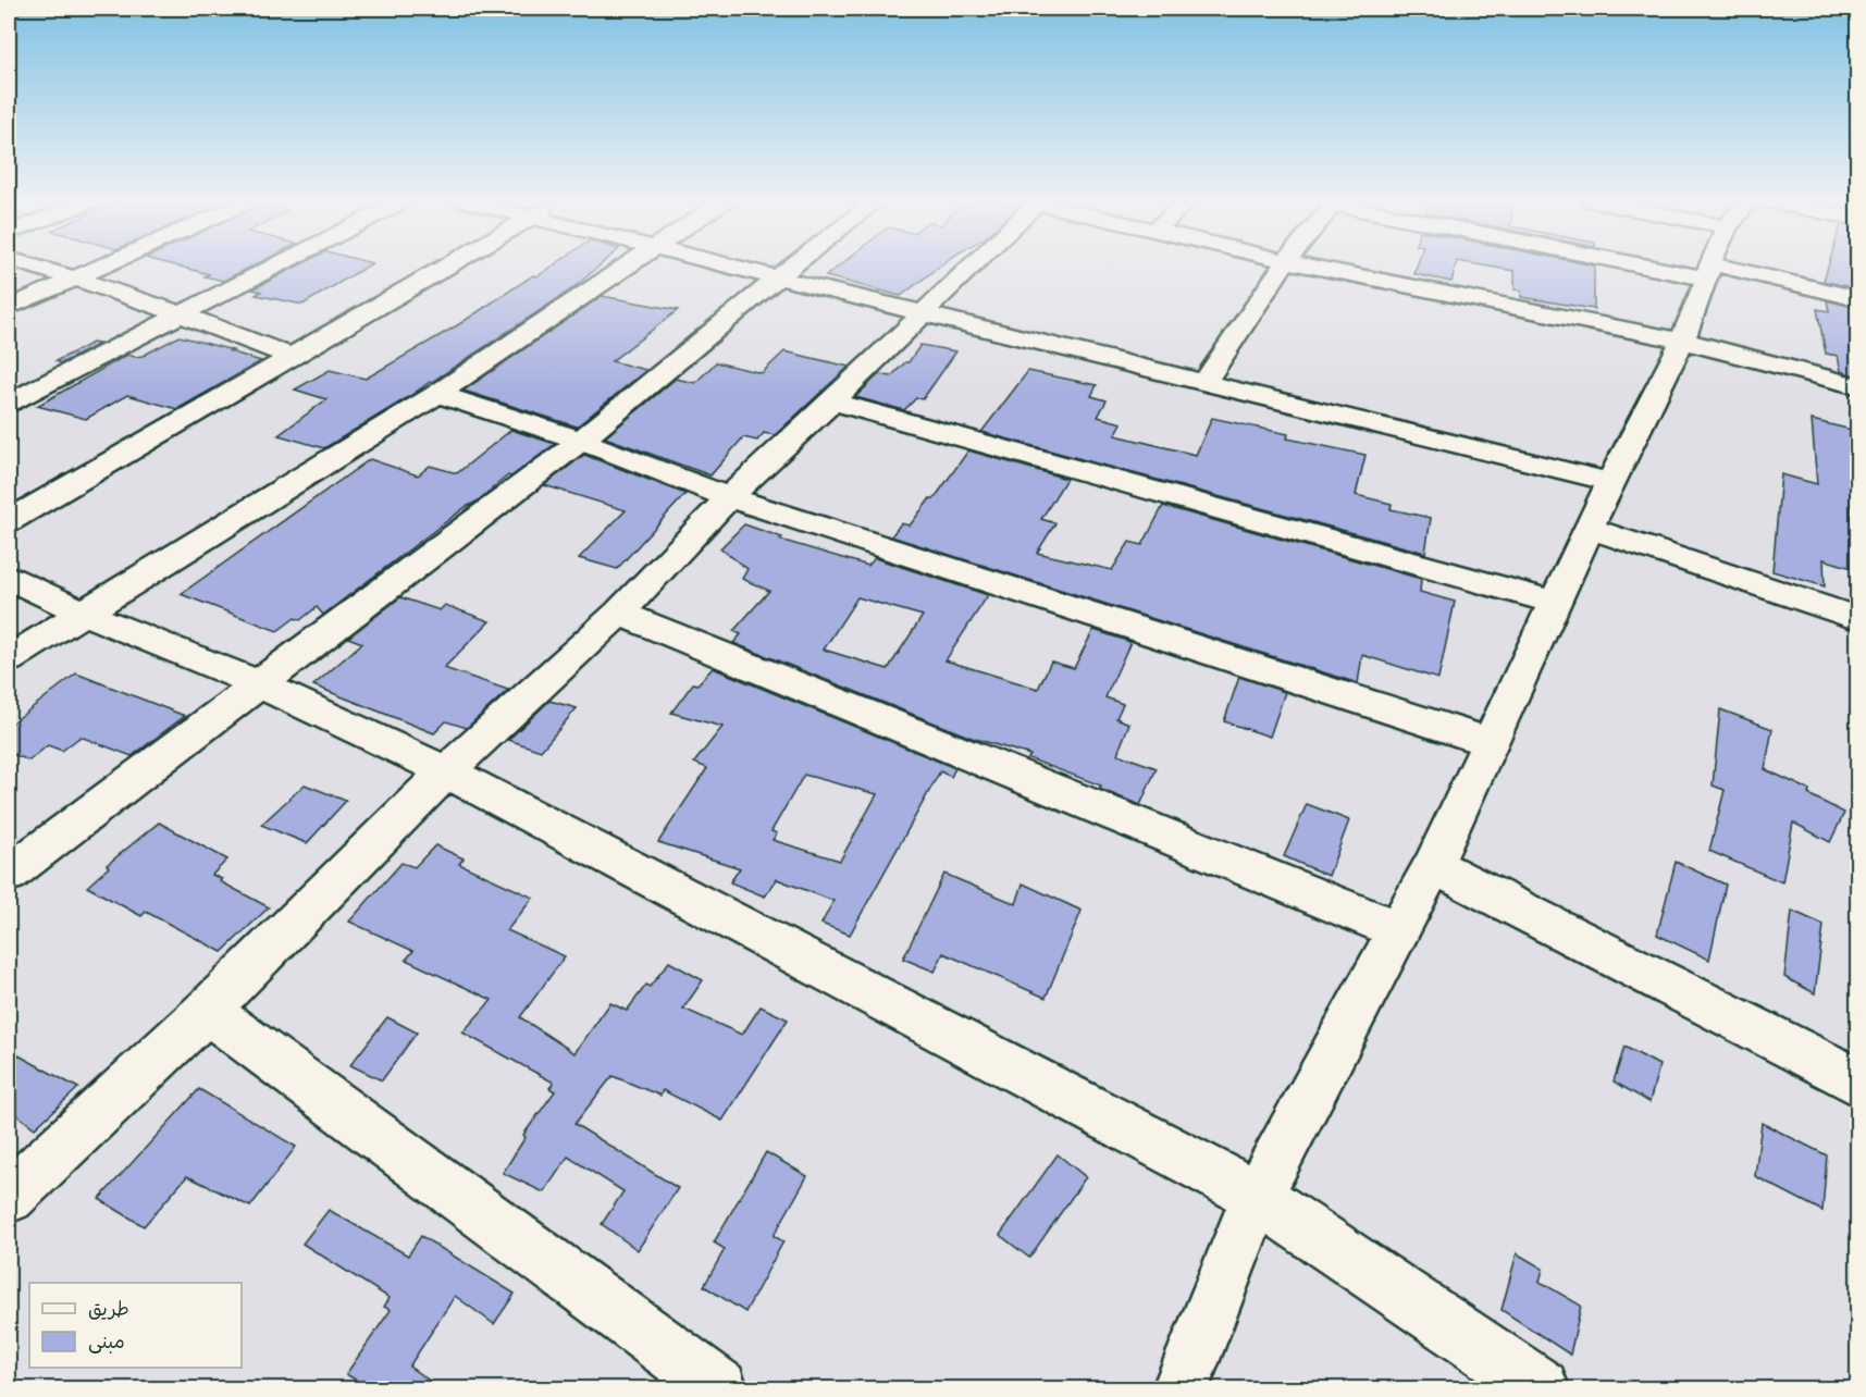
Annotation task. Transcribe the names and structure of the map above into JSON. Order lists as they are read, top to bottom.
{
  "legend": ["طريق", "مبنى"]
}
